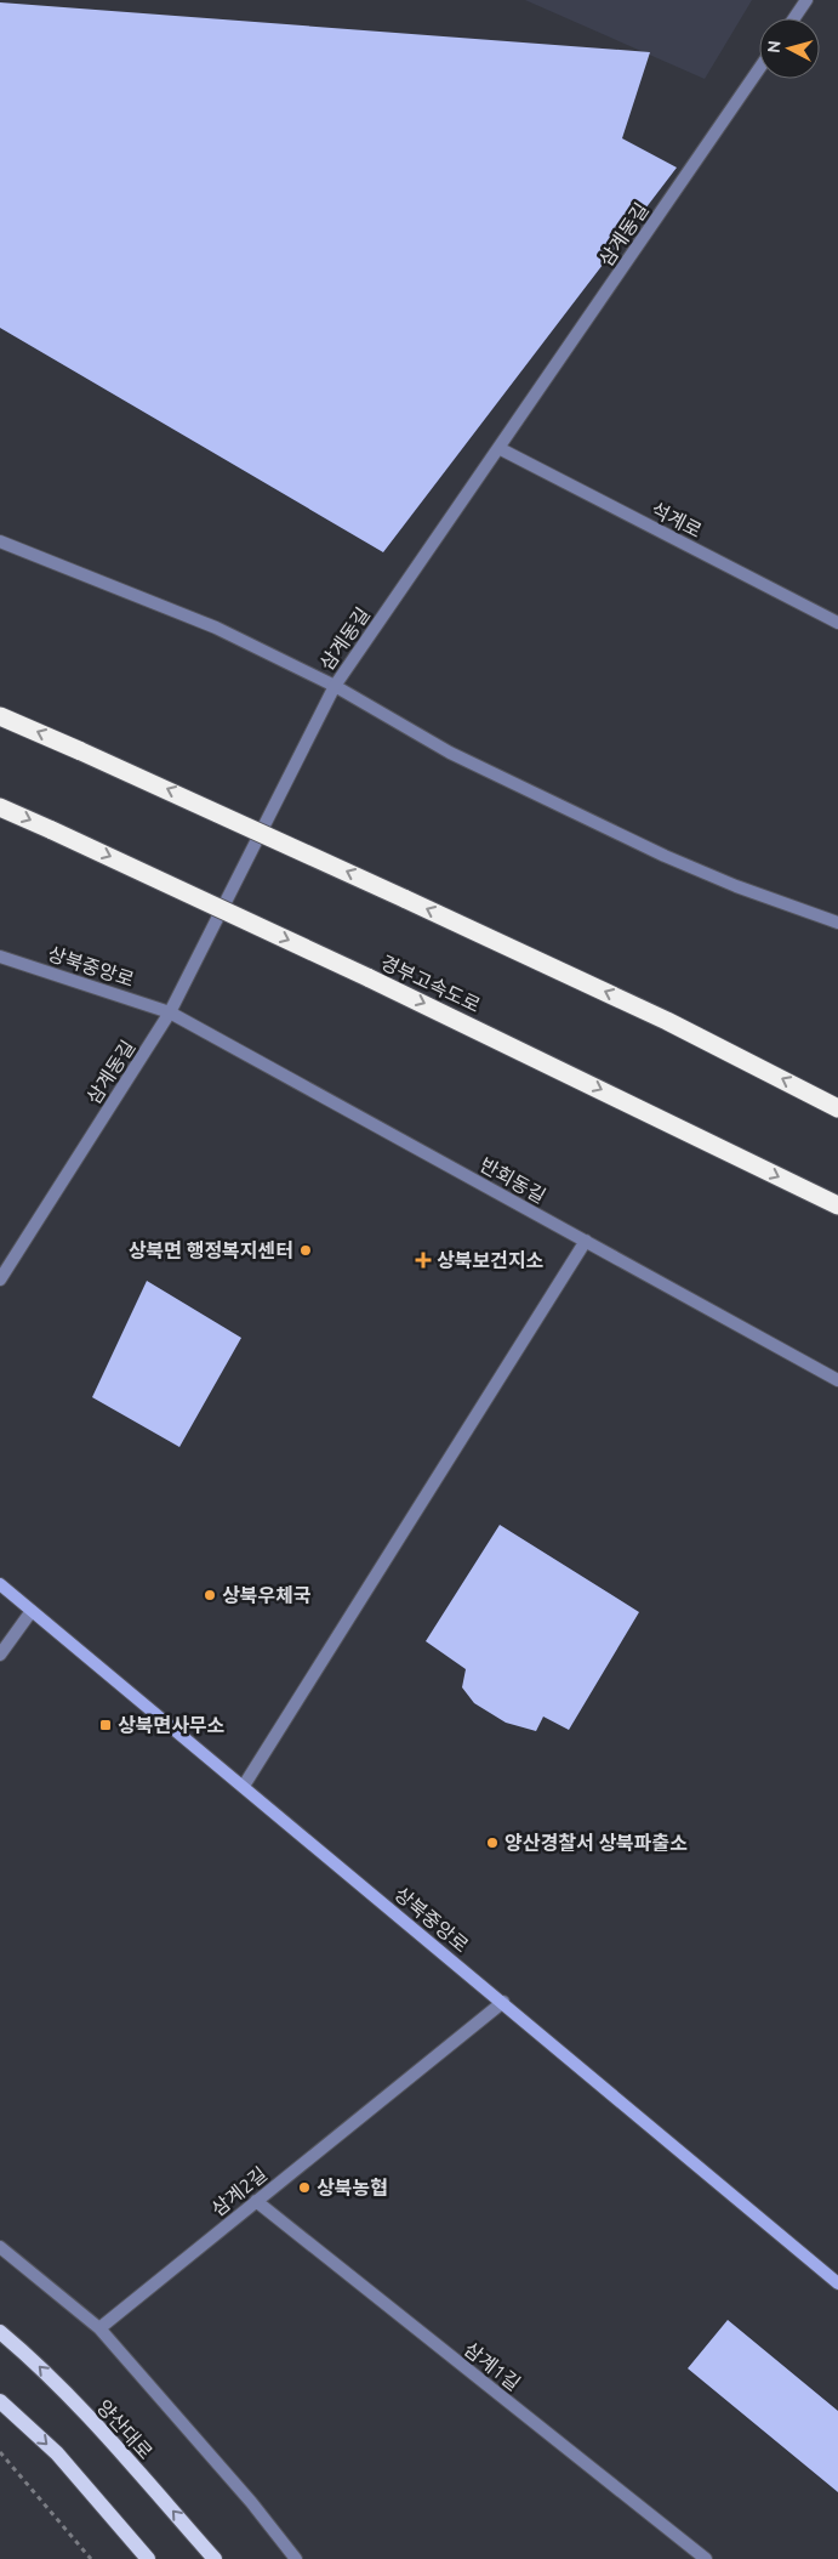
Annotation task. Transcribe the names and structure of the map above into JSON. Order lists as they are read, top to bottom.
{
  "streets": {
    "highway": ["경부고속도로"],
    "main road": ["상북중앙로", "양산대로"],
    "street": [
      "삼계동길",
      "석계로",
      "반회동길",
      "삼계2길",
      "삼계1길"
    ]
  },
  "crossings": [
    ["삼계동길", "석계로"],
    ["삼계동길", "상북중앙로"],
    ["삼계동길", "반회동길"],
    ["상북중앙로", "반회동길"],
    ["상북중앙로", "삼계2길"],
    ["삼계2길", "삼계1길"]
  ],
  "places": {
    "other": [
      "상북면 행정복지센터",
      "상북우체국",
      "양산경찰서 상북파출소",
      "상북농협"
    ],
    "health": ["상북보건지소"],
    "transit": ["상북면사무소"]
  },
  "north": "left"
}
